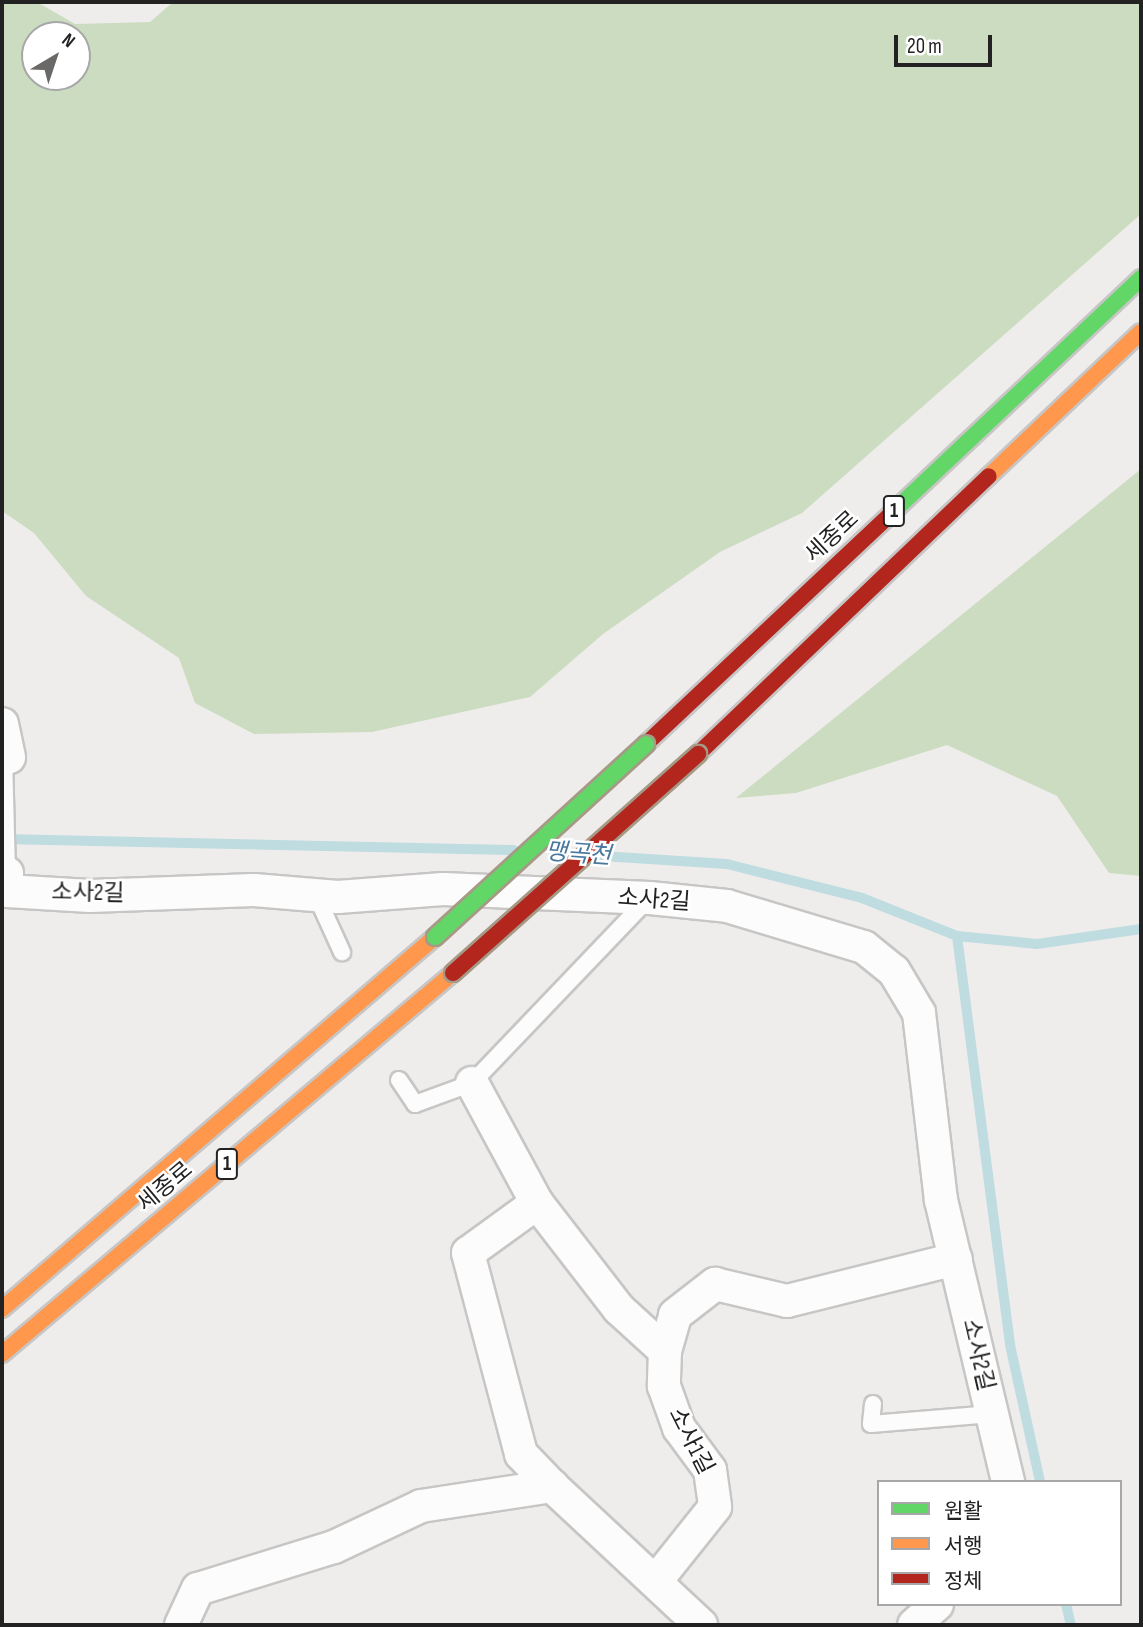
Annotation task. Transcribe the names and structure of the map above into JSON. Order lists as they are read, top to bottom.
{
  "streets": {
    "main road": ["1", "세종로"],
    "street": ["소사2길", "소사1길"]
  },
  "crossings": [
    ["소사2길", "소사1길"]
  ],
  "water": ["맹곡천"],
  "legend": ["원활", "서행", "정체"],
  "scale_bar": "20 m",
  "north": "top right"
}
